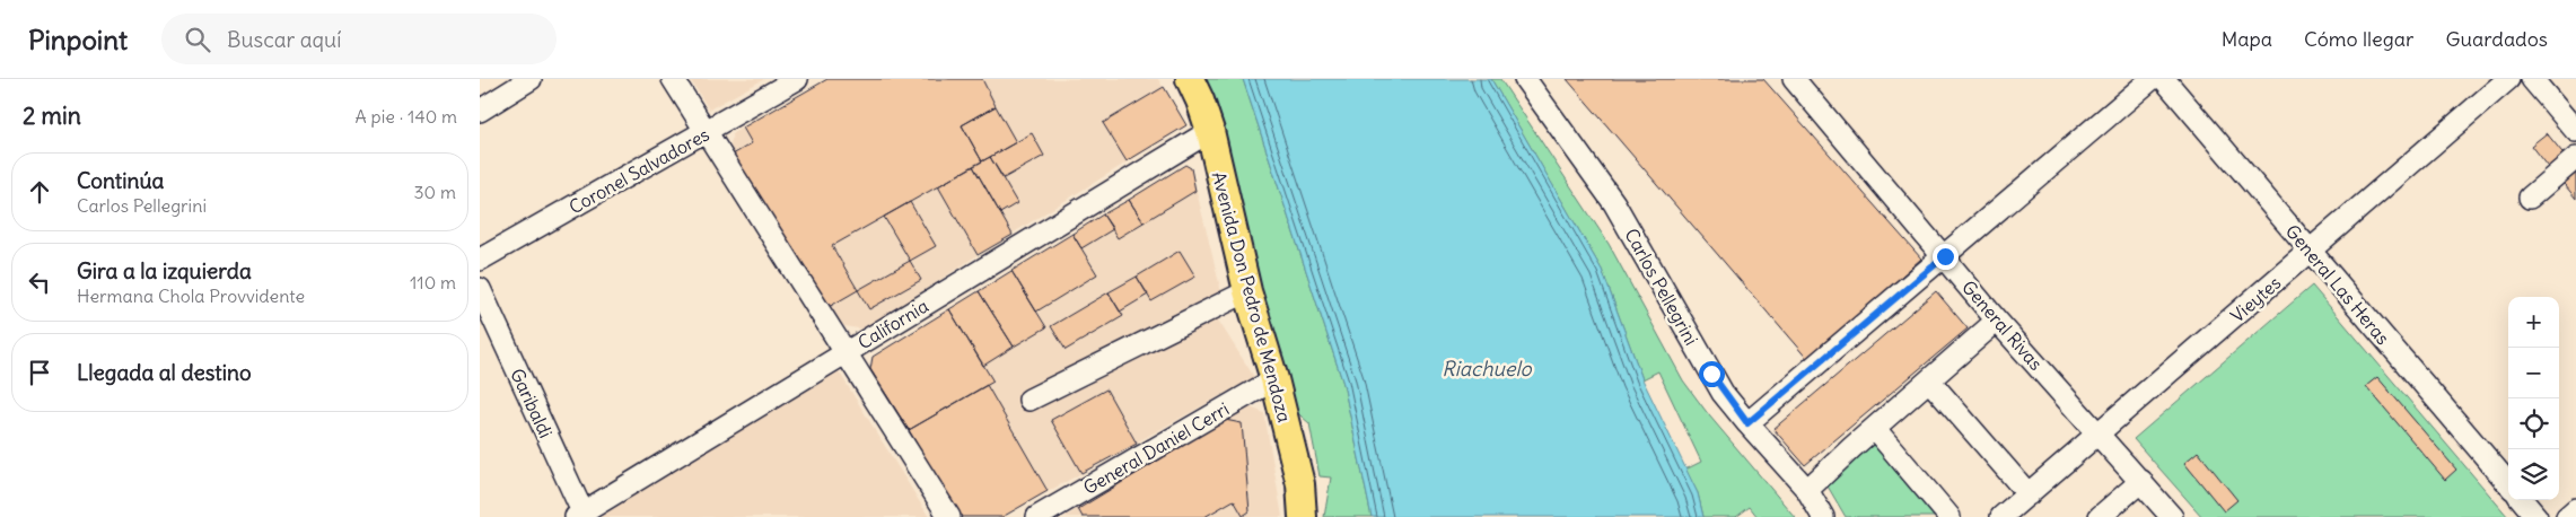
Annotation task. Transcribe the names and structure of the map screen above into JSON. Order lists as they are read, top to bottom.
{
  "streets": {
    "main road": ["Avenida Don Pedro de Mendoza"],
    "street": [
      "Coronel Salvadores",
      "General Las Heras",
      "Carlos Pellegrini",
      "Vieytes",
      "California",
      "General Rivas",
      "Garibaldi",
      "General Daniel Cerri"
    ]
  },
  "crossings": [
    ["General Las Heras", "Vieytes"],
    ["Avenida Don Pedro de Mendoza", "California"],
    ["Avenida Don Pedro de Mendoza", "General Daniel Cerri"],
    ["Vieytes", "General Rivas"],
    ["California", "Garibaldi"]
  ],
  "water": ["Riachuelo"],
  "page": {
    "header": "Pinpoint",
    "search": "Buscar aquí",
    "nav": ["Mapa", "Cómo llegar", "Guardados"],
    "heading": ["2 min", "A pie · 140 m"],
    "list": [
      ["Continúa", "Carlos Pellegrini", "30 m"],
      ["Gira a la izquierda", "Hermana Chola Provvidente", "110 m"],
      "Llegada al destino"
    ],
    "map_buttons": ["+", "−"]
  }
}
